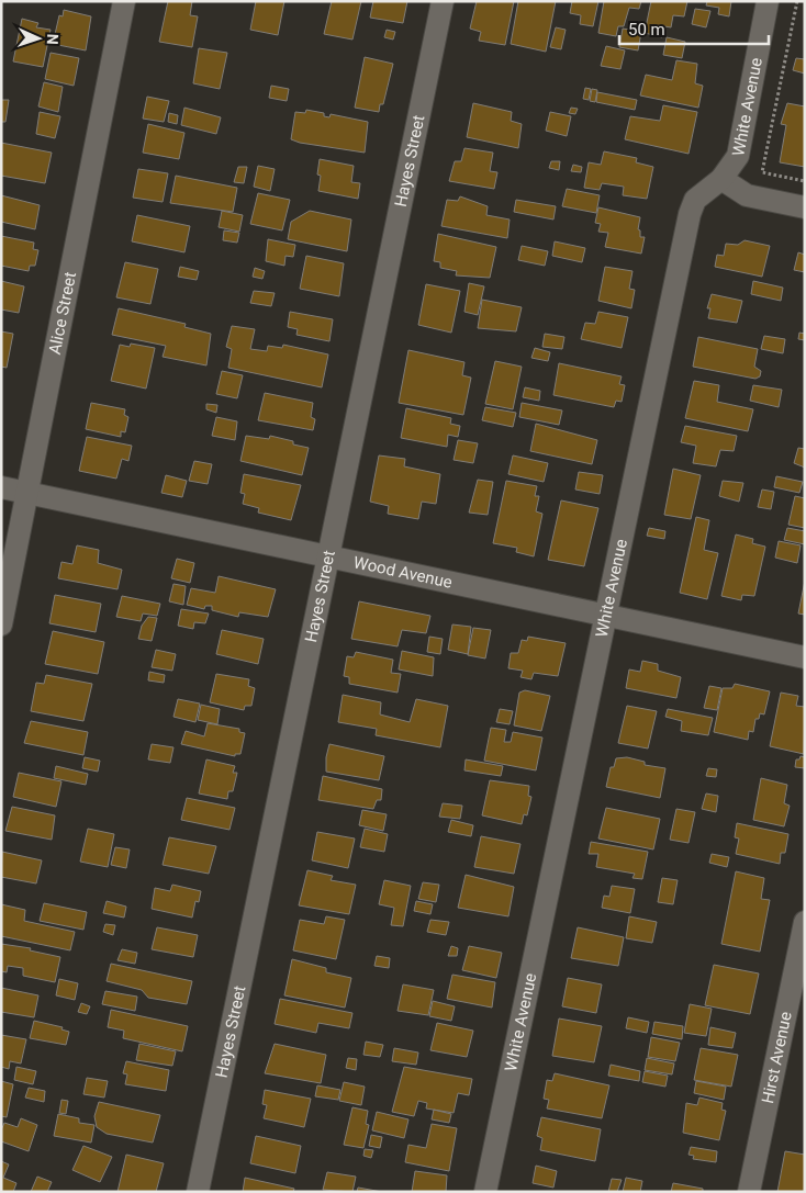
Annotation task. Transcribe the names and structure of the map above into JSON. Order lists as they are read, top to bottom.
{
  "streets": {
    "street": [
      "White Avenue",
      "Hayes Street",
      "Alice Street",
      "Wood Avenue",
      "Hirst Avenue"
    ]
  },
  "crossings": [
    ["White Avenue", "Wood Avenue"],
    ["Hayes Street", "Wood Avenue"],
    ["Alice Street", "Wood Avenue"]
  ],
  "scale_bar": "50 m",
  "north": "right"
}
